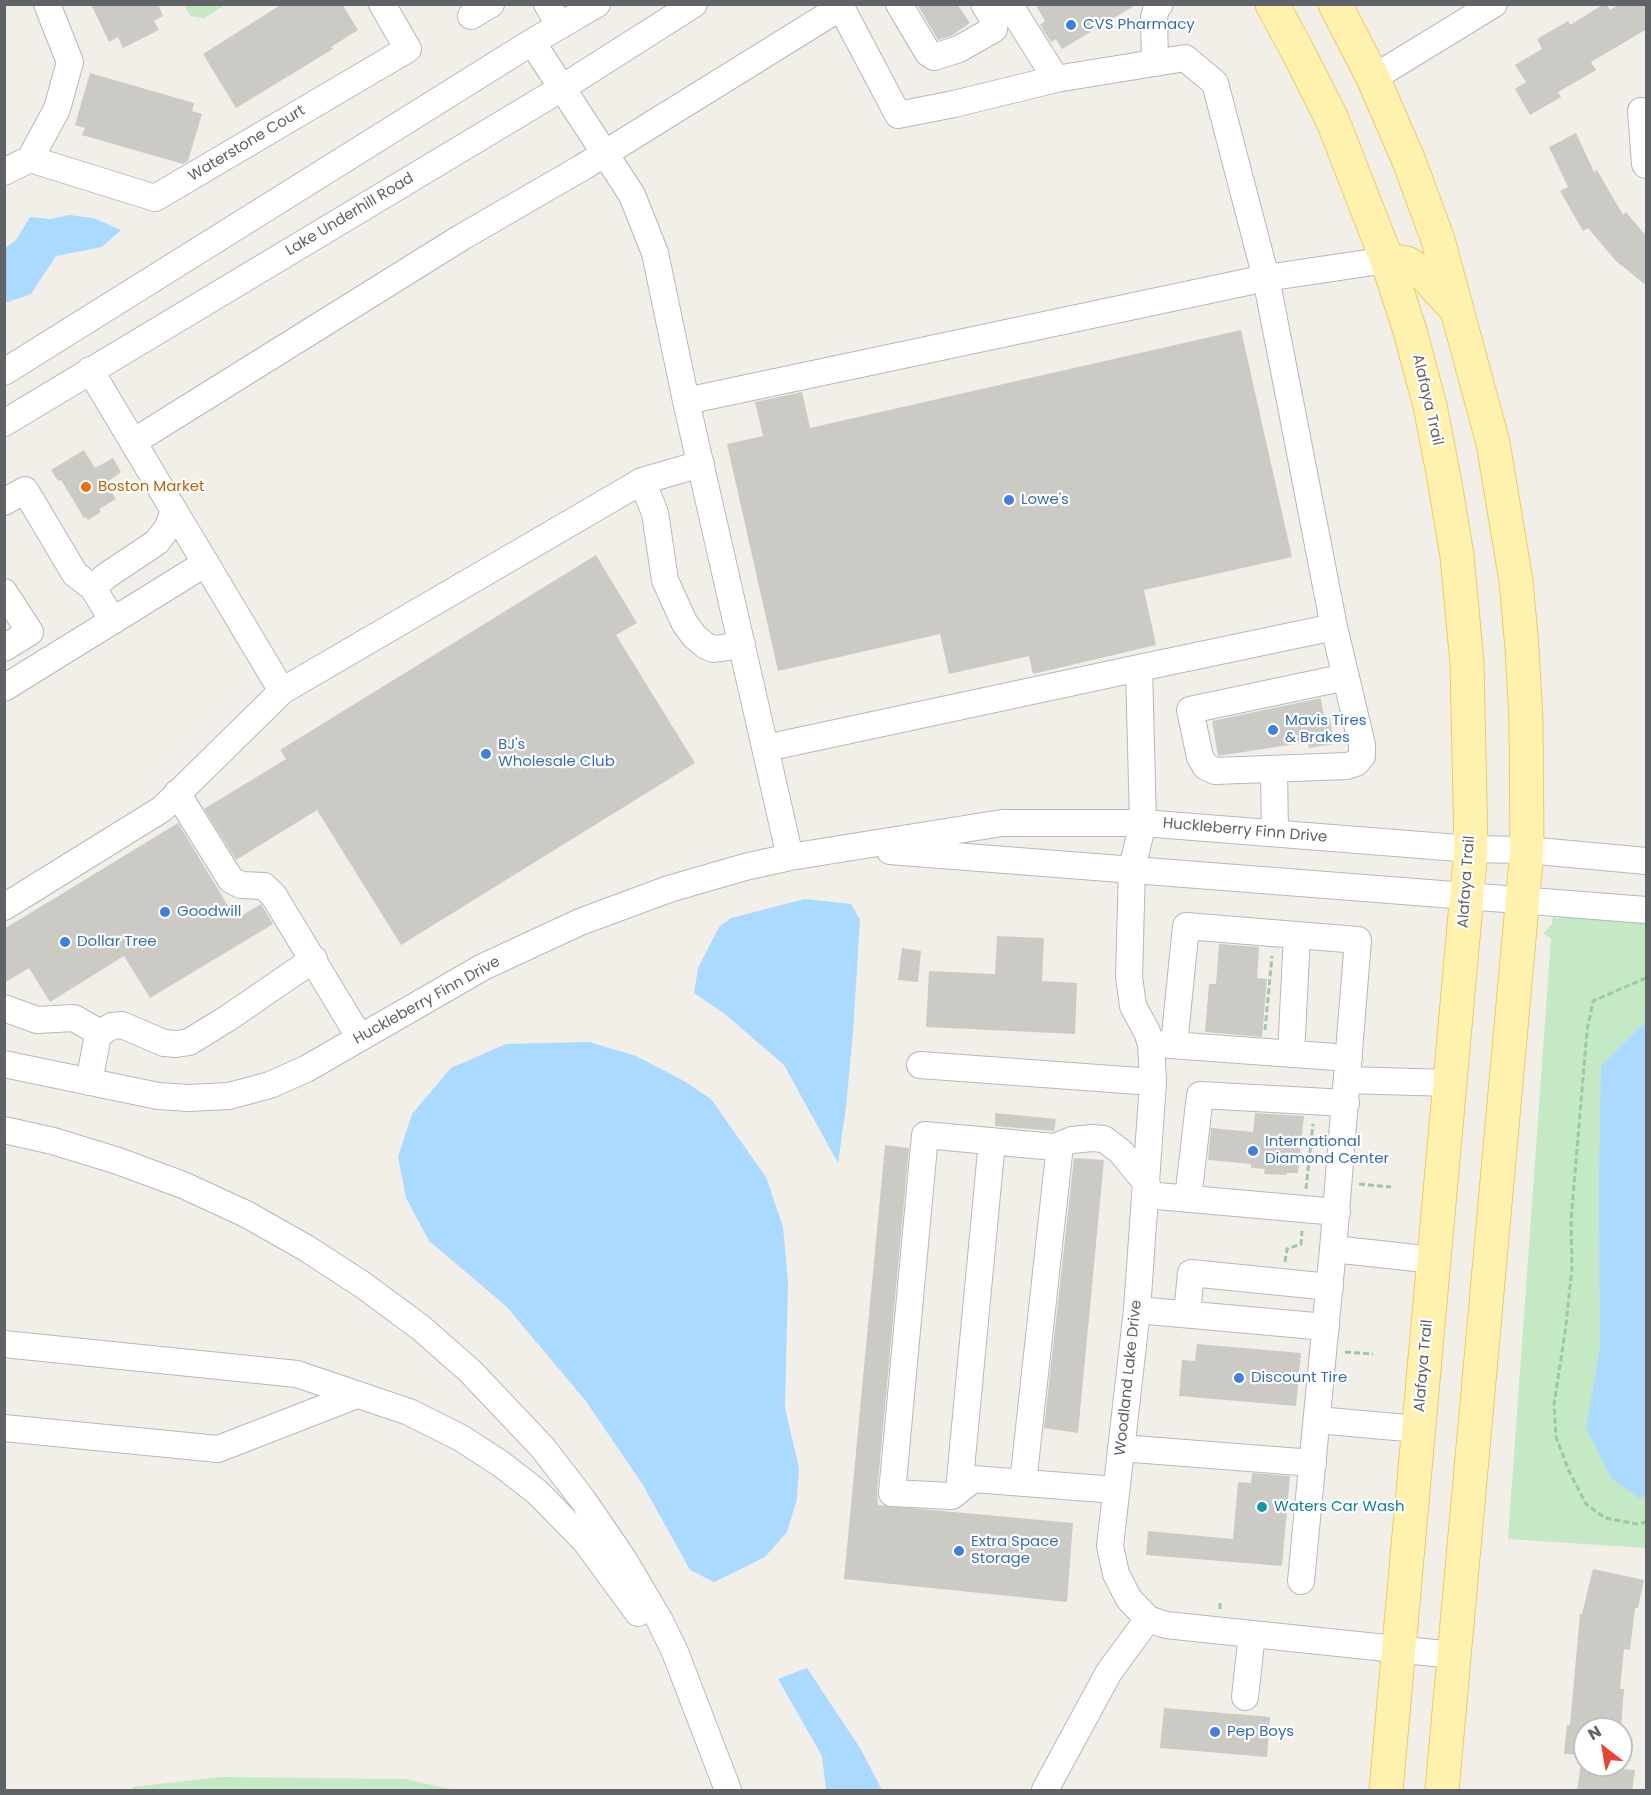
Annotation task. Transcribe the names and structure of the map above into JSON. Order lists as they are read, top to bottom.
{
  "streets": {
    "main road": ["Alafaya Trail"],
    "street": [
      "Waterstone Court",
      "Lake Underhill Road",
      "Huckleberry Finn Drive",
      "Woodland Lake Drive"
    ]
  },
  "crossings": [
    ["Alafaya Trail", "Huckleberry Finn Drive"],
    ["Huckleberry Finn Drive", "Woodland Lake Drive"]
  ],
  "places": [
    "CVS Pharmacy",
    "Boston Market",
    "Lowe's",
    "Mavis Tires & Brakes",
    "BJ's Wholesale Club",
    "Goodwill",
    "Dollar Tree",
    "International Diamond Center",
    "Discount Tire",
    "Waters Car Wash",
    "Extra Space Storage",
    "Pep Boys"
  ],
  "north": "top left"
}
